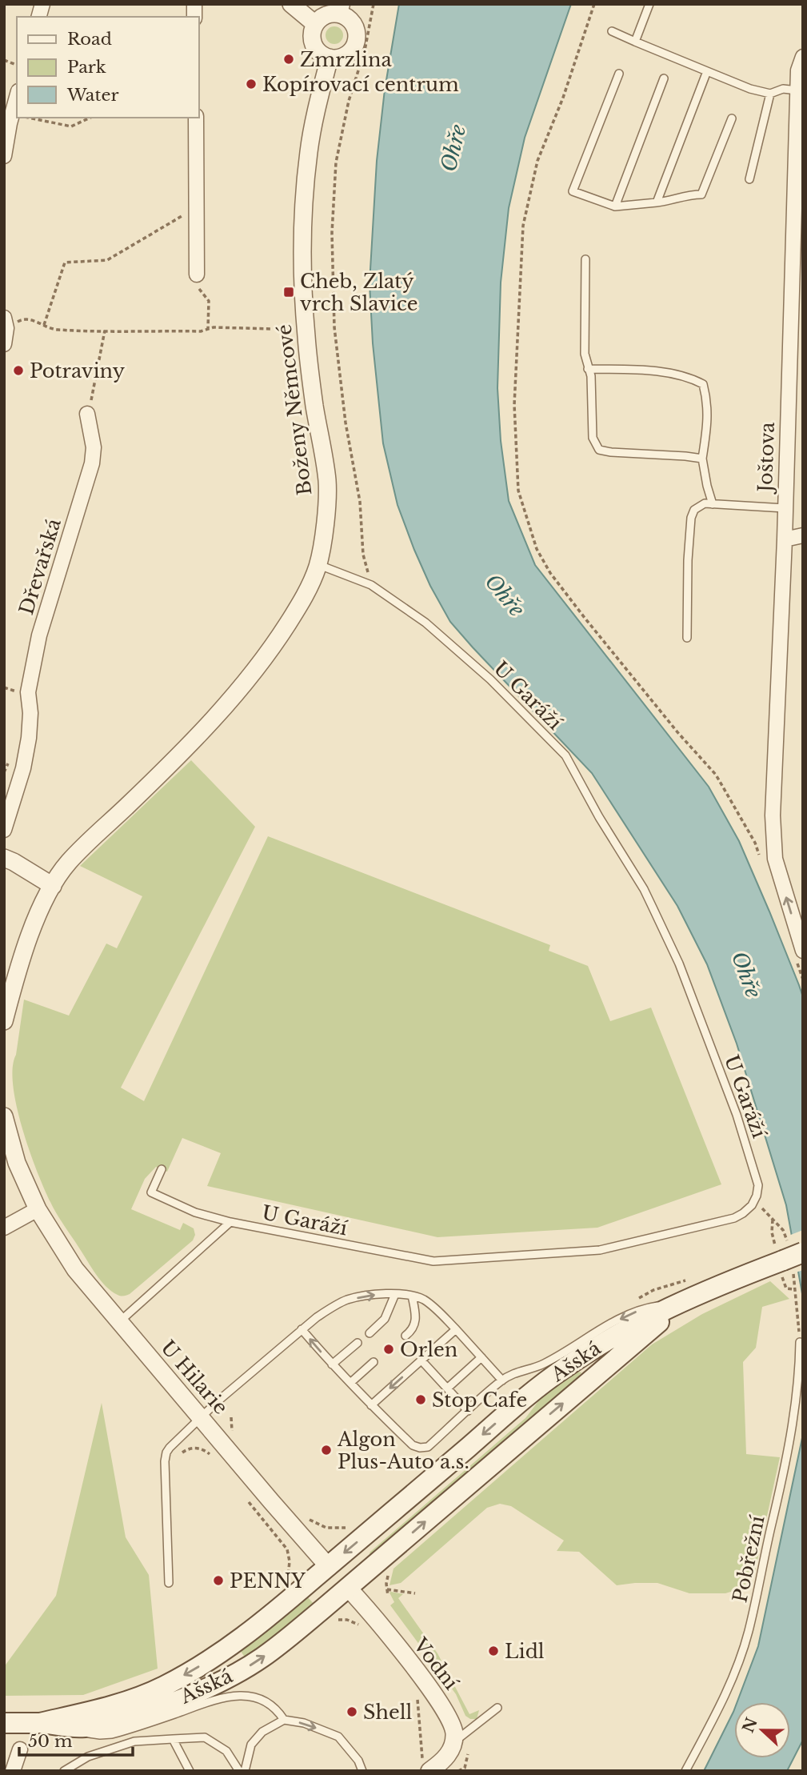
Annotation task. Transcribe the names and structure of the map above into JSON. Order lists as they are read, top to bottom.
{
  "streets": {
    "main road": ["Ašská"],
    "street": [
      "Boženy Němcové",
      "Joštova",
      "Dřevařská",
      "U Hilarie",
      "Vodní"
    ],
    "lane": ["U Garáží", "Pobřežní"]
  },
  "crossings": [
    ["Boženy Němcové", "U Garáží"],
    ["Ašská", "U Hilarie"],
    ["Ašská", "Vodní"]
  ],
  "one_way": ["Joštova"],
  "water": ["Ohře"],
  "places": {
    "other": [
      "Zmrzlina",
      "Kopírovací centrum",
      "Potraviny",
      "Orlen",
      "Stop Cafe",
      "Algon Plus-Auto a.s.",
      "PENNY",
      "Lidl",
      "Shell"
    ],
    "transit": ["Cheb, Zlatý vrch Slavice"]
  },
  "legend": ["Road", "Park", "Water"],
  "scale_bar": "50 m",
  "north": "left"
}
